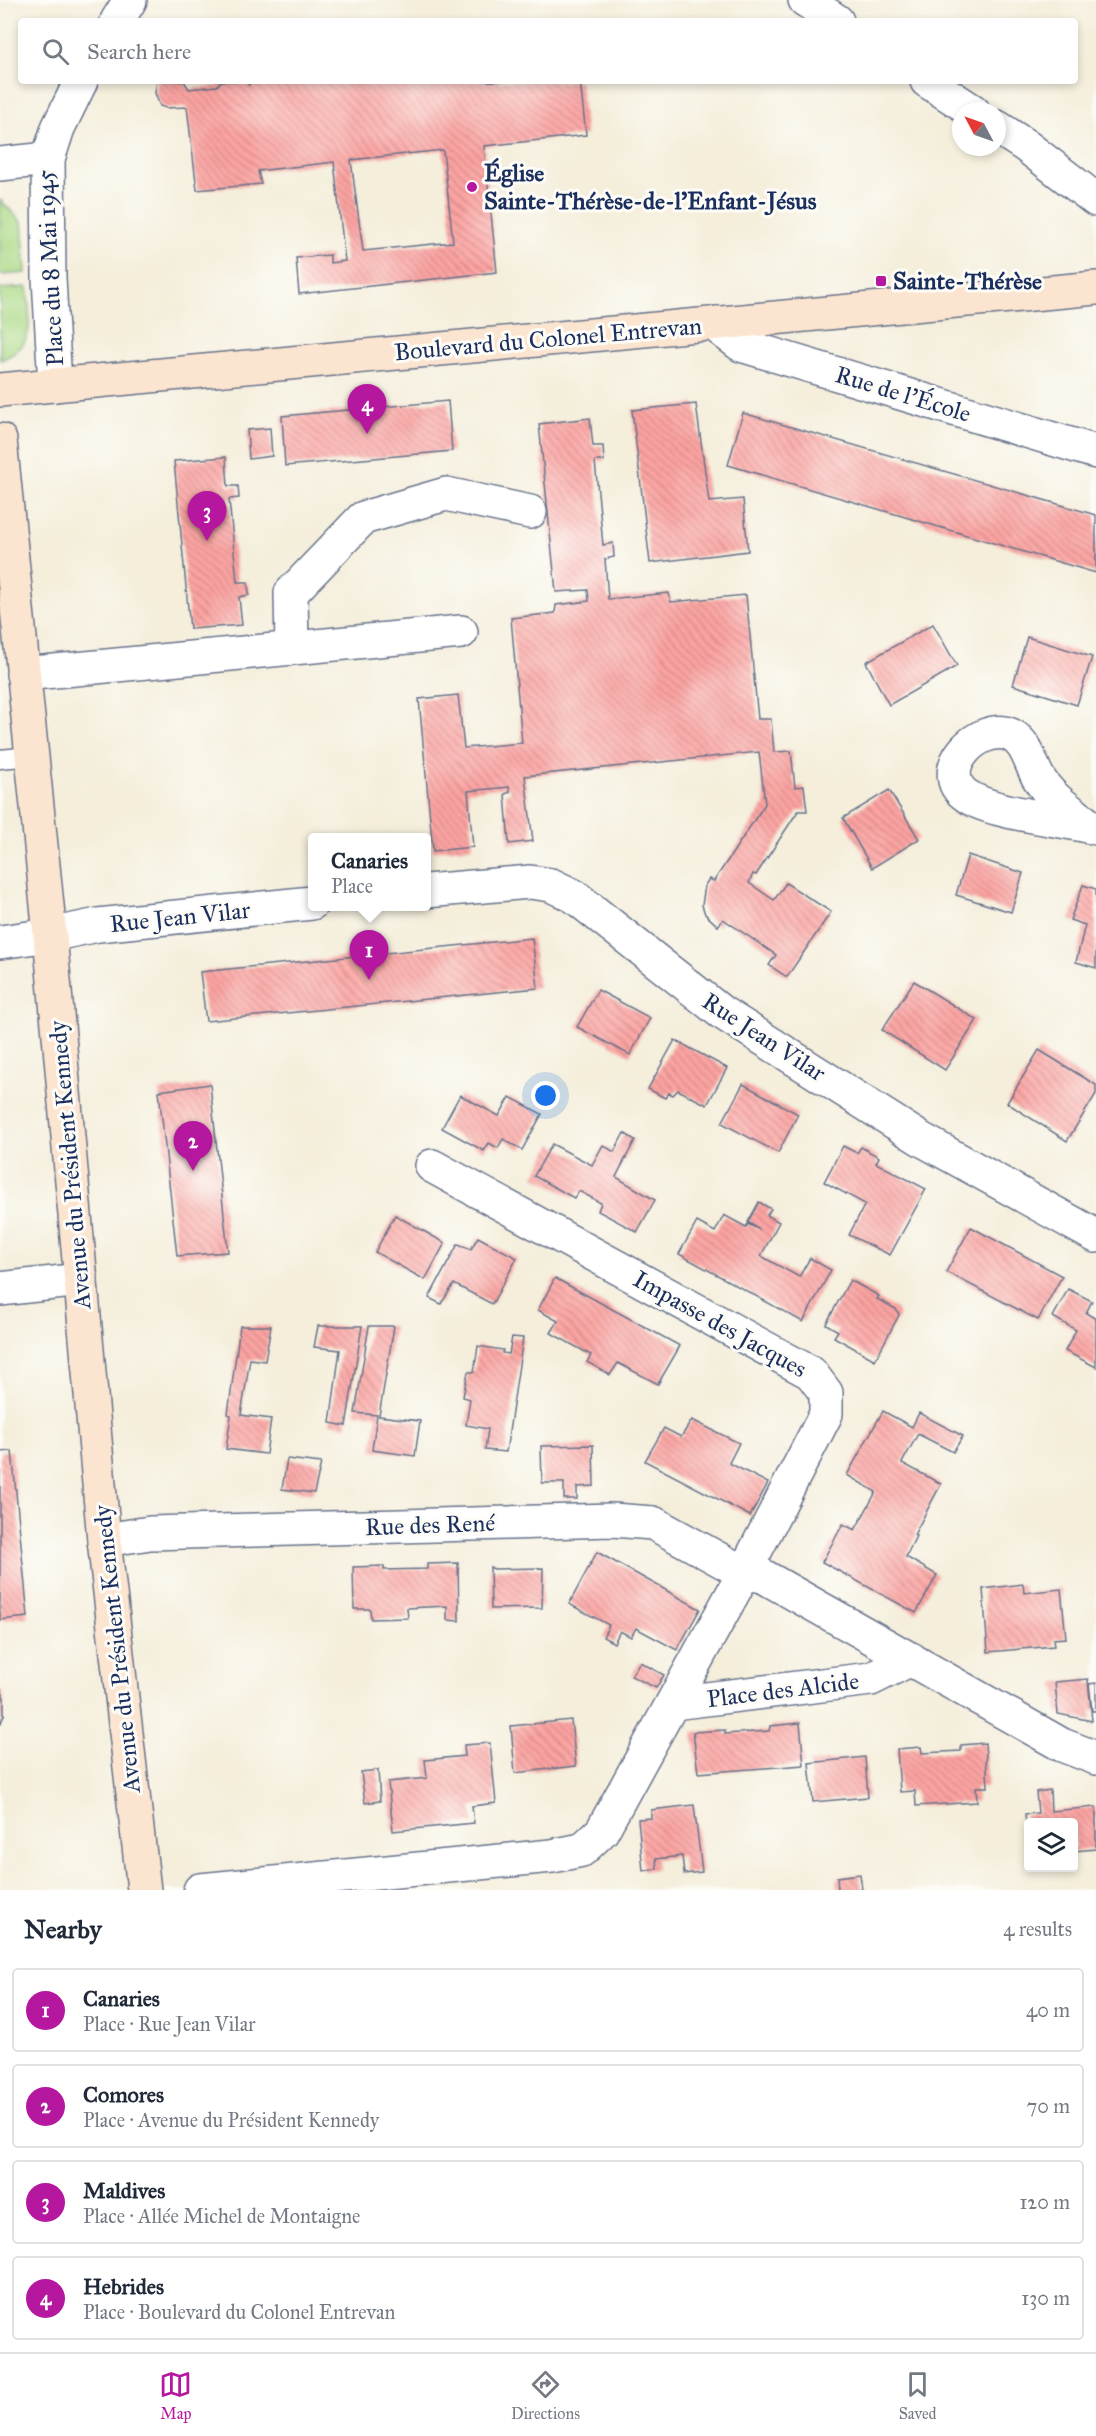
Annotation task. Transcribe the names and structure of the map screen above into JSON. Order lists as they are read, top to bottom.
{
  "streets": {
    "street": [
      "Place du 8 Mai 1945",
      "Boulevard du Colonel Entrevan",
      "Rue de l'École",
      "Rue Jean Vilar",
      "Avenue du Président Kennedy",
      "Impasse des Jacques",
      "Rue des René",
      "Place des Alcide"
    ]
  },
  "crossings": [
    ["Place du 8 Mai 1945", "Boulevard du Colonel Entrevan"],
    ["Boulevard du Colonel Entrevan", "Rue de l'École"],
    ["Rue Jean Vilar", "Avenue du Président Kennedy"],
    ["Avenue du Président Kennedy", "Rue des René"],
    ["Impasse des Jacques", "Rue des René"],
    ["Impasse des Jacques", "Place des Alcide"],
    ["Rue des René", "Place des Alcide"]
  ],
  "places": {
    "other": ["Église Sainte-Thérèse-de-l'Enfant-Jésus"],
    "transit": ["Sainte-Thérèse"]
  },
  "north": "top left",
  "page": {
    "search": "Search here",
    "pins": [
      "4",
      "3",
      "1",
      "2"
    ],
    "popup": ["Canaries", "Place"],
    "heading": ["Nearby", "4 results"],
    "list": [
      {
        "mark": "1",
        "name": "Canaries",
        "note": "Place · Rue Jean Vilar",
        "value": "40 m"
      },
      {
        "mark": "2",
        "name": "Comores",
        "note": "Place · Avenue du Président Kennedy",
        "value": "70 m"
      },
      {
        "mark": "3",
        "name": "Maldives",
        "note": "Place · Allée Michel de Montaigne",
        "value": "120 m"
      },
      {
        "mark": "4",
        "name": "Hebrides",
        "note": "Place · Boulevard du Colonel Entrevan",
        "value": "130 m"
      }
    ],
    "nav": ["Map", "Directions", "Saved"]
  }
}
